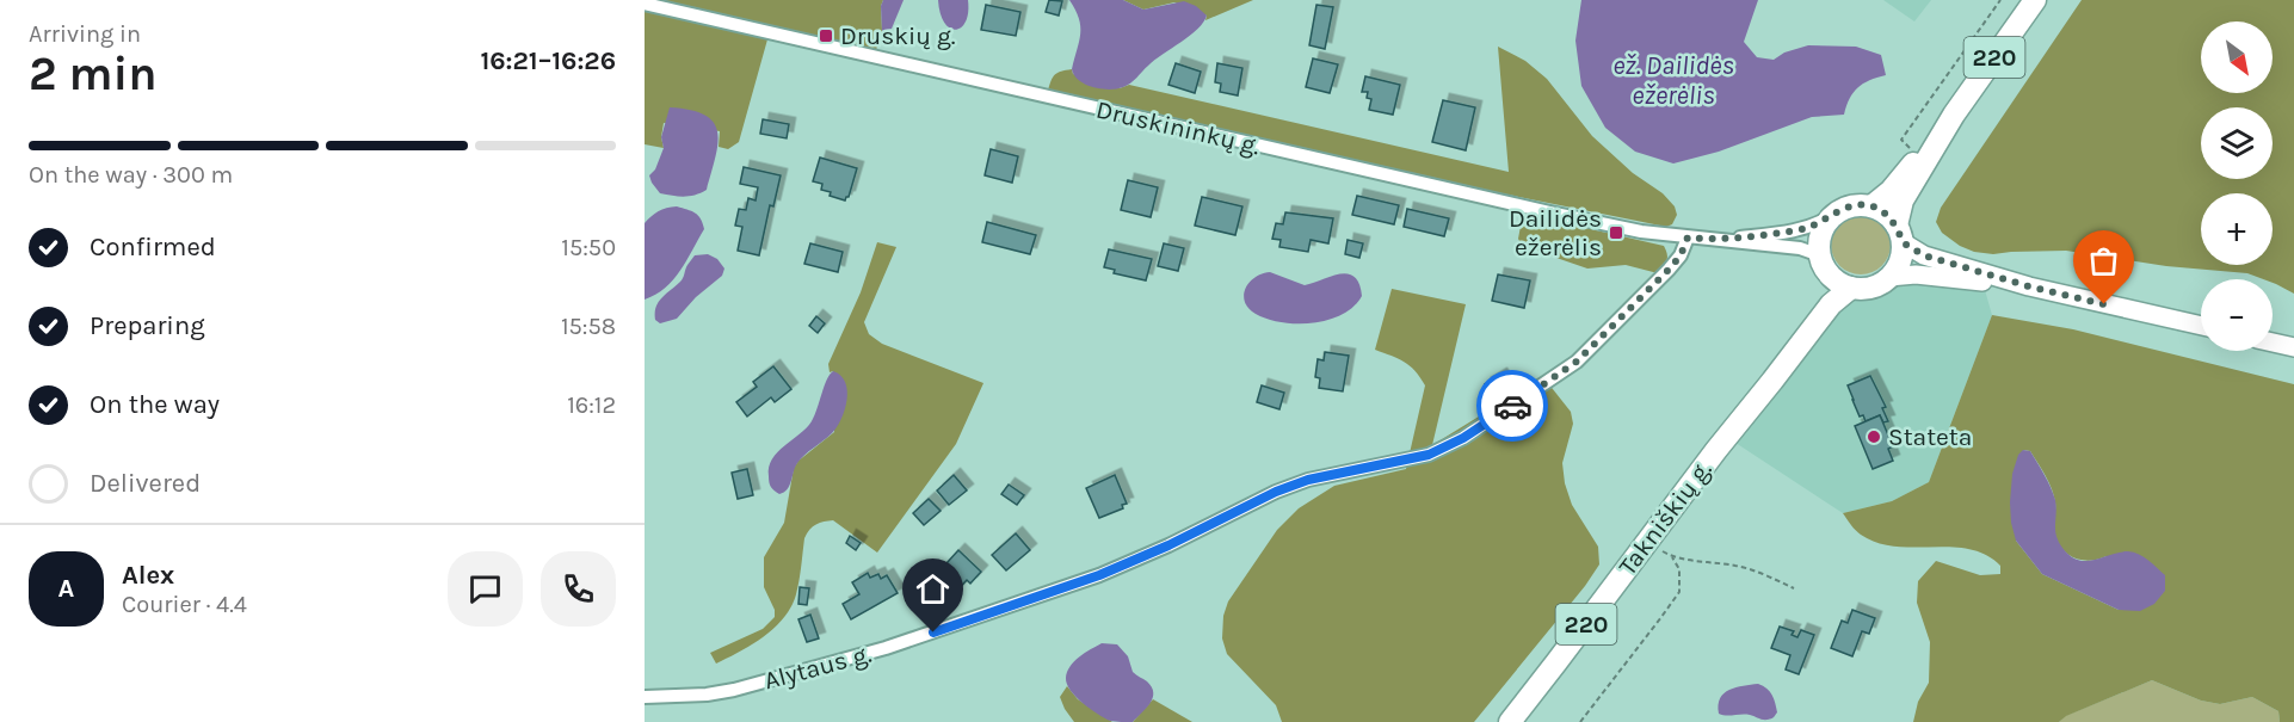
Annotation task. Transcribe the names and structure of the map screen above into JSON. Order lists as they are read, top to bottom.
{
  "streets": {
    "main road": ["220", "Takniškių g."],
    "street": ["Druskininkų g.", "Alytaus g."]
  },
  "crossings": [
    ["220", "Takniškių g."],
    ["Druskininkų g.", "Alytaus g."]
  ],
  "water": ["ež. Dailidės ežerėlis"],
  "places": {
    "transit": ["Druskių g.", "Dailidės ežerėlis"],
    "other": ["Stateta"]
  },
  "north": "bottom right",
  "page": {
    "heading": ["2 min", "Arriving in", "16:21–16:26"],
    "panel": ["Alex", "Courier · 4.4"],
    "map_buttons": ["+", "−"],
    "bar": "On the way · 300 m",
    "list": [
      ["Confirmed", "15:50"],
      ["Preparing", "15:58"],
      ["On the way", "16:12"],
      "Delivered"
    ],
    "round": "A"
  }
}
